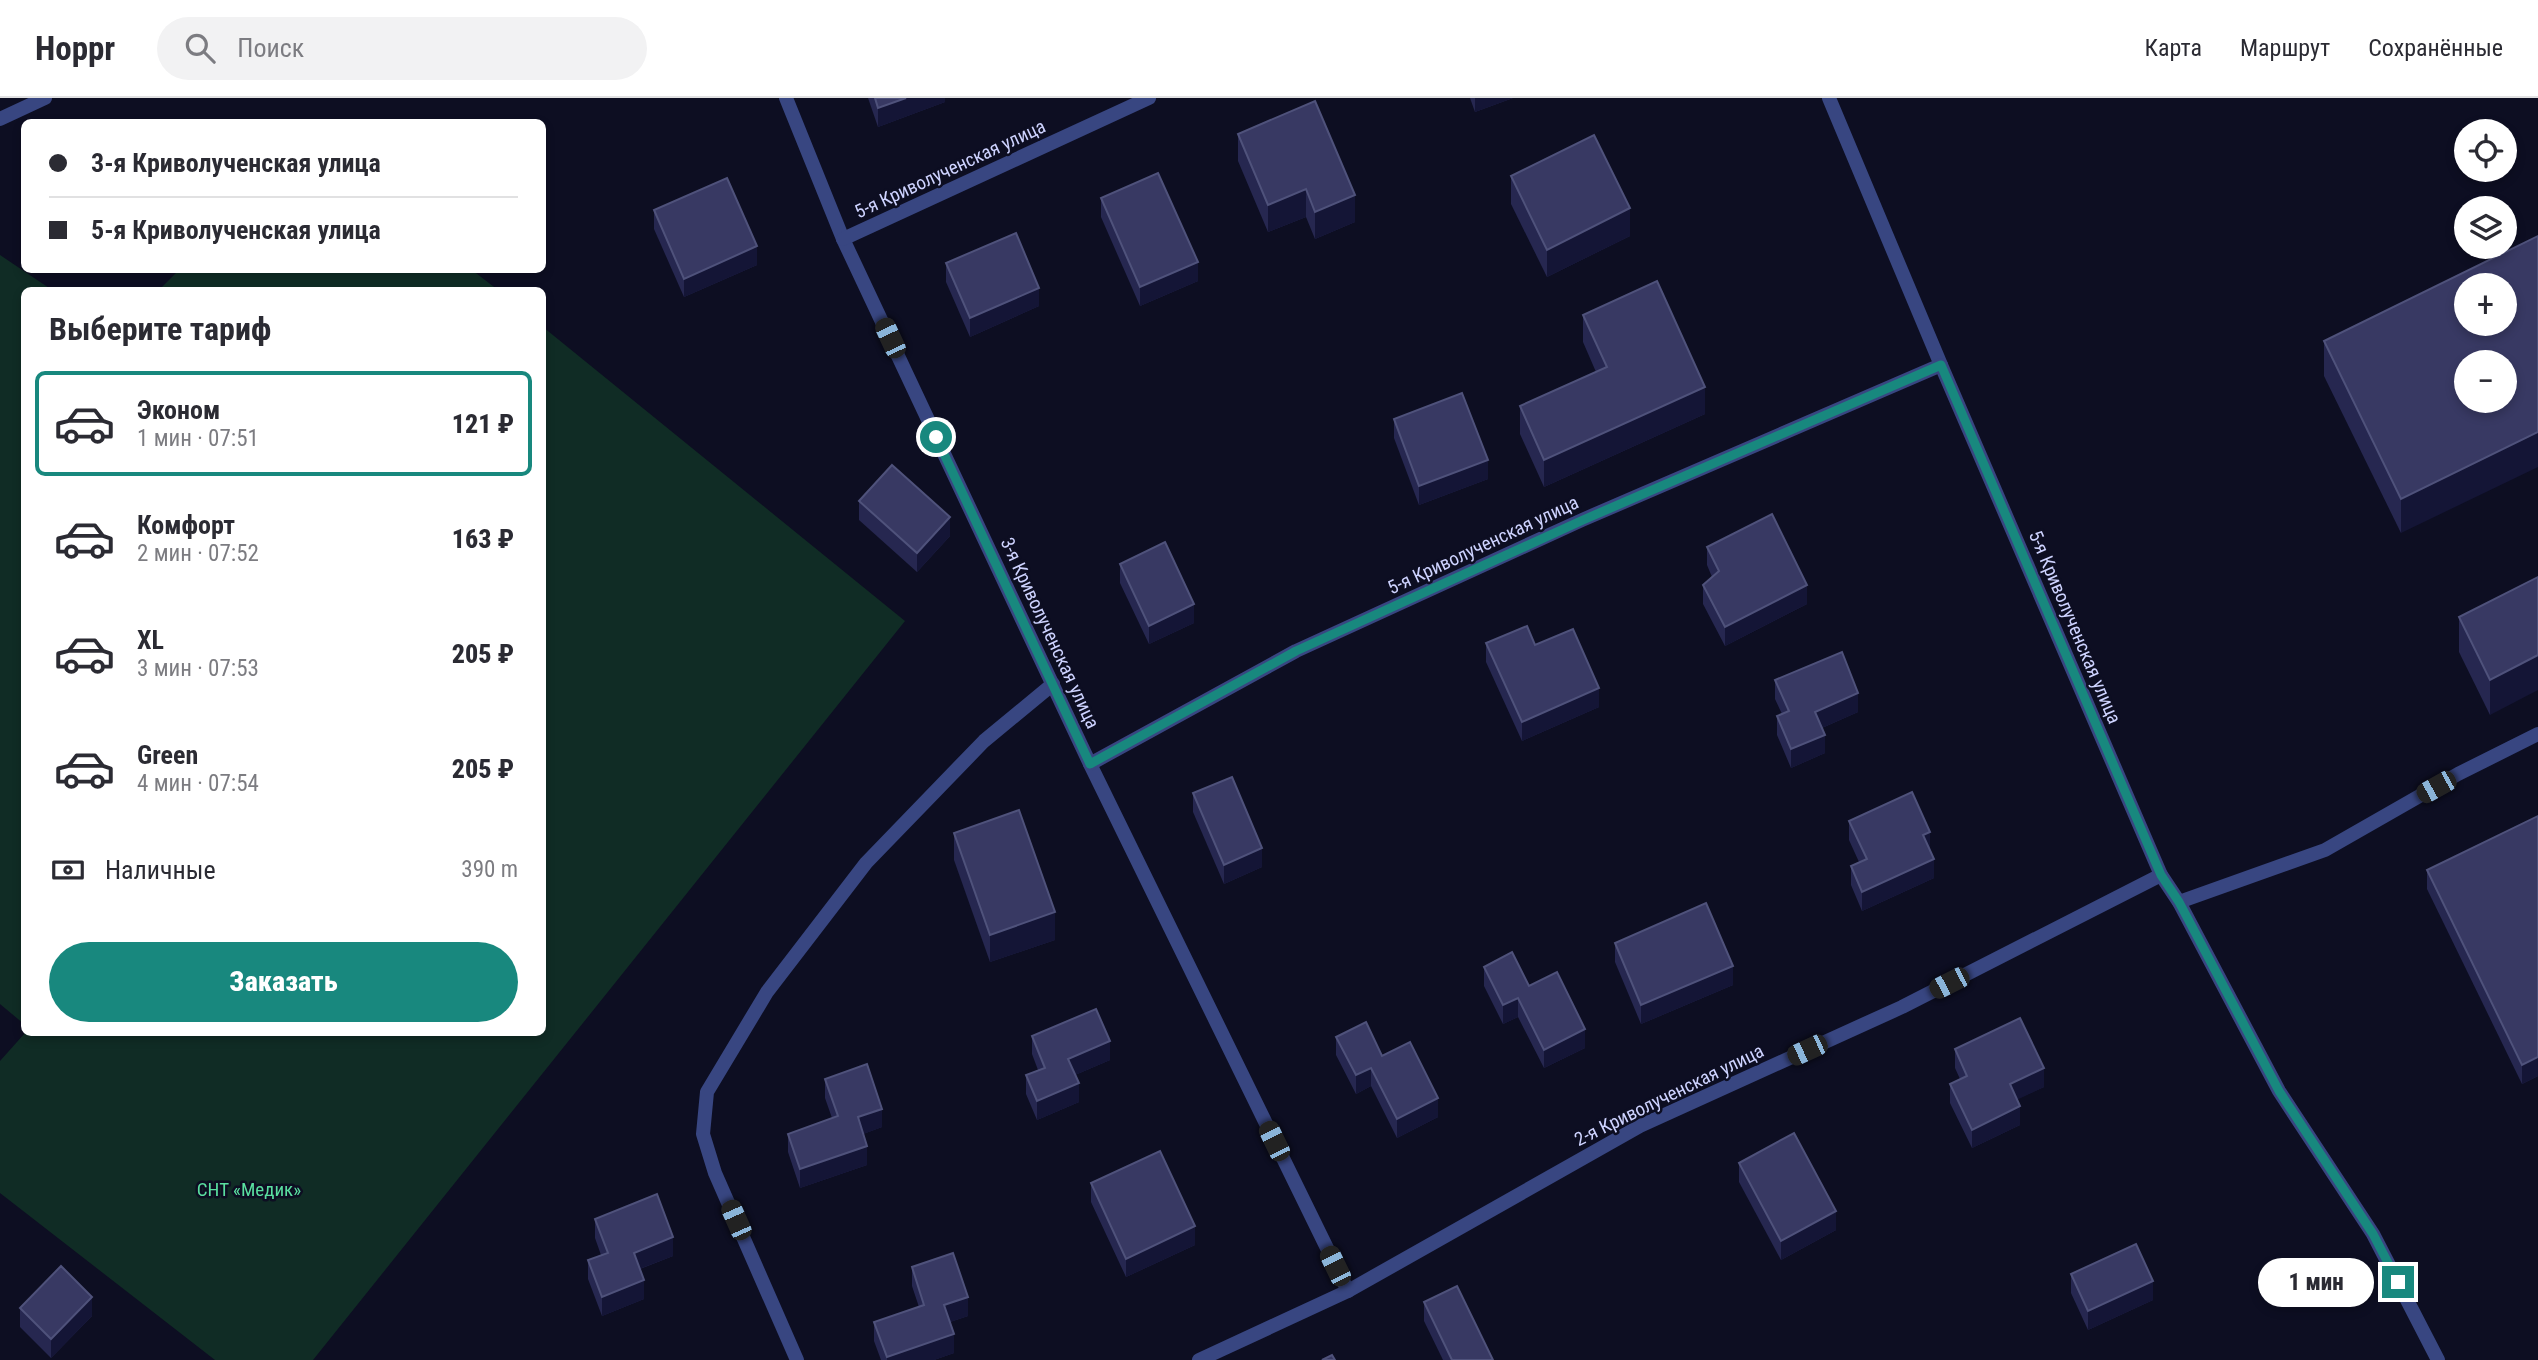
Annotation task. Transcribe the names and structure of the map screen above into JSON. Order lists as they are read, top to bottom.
{
  "streets": {
    "street": ["5-я Криволученская улица", "3-я Криволученская улица", "2-я Криволученская улица"]
  },
  "crossings": [
    ["5-я Криволученская улица", "3-я Криволученская улица"],
    ["5-я Криволученская улица", "2-я Криволученская улица"],
    ["3-я Криволученская улица", "2-я Криволученская улица"]
  ],
  "parks": ["СНТ «Медик»"],
  "page": {
    "header": "Hoppr",
    "search": "Поиск",
    "nav": ["Карта", "Маршрут", "Сохранённые"],
    "map_buttons": ["+", "−"],
    "banner": ["3-я Криволученская улица", "5-я Криволученская улица"],
    "heading": "Выберите тариф",
    "list": [
      {
        "name": "Эконом",
        "note": "1 мин · 07:51",
        "value": "121 ₽"
      },
      {
        "name": "Комфорт",
        "note": "2 мин · 07:52",
        "value": "163 ₽"
      },
      {
        "name": "XL",
        "note": "3 мин · 07:53",
        "value": "205 ₽"
      },
      {
        "name": "Green",
        "note": "4 мин · 07:54",
        "value": "205 ₽"
      }
    ],
    "pay": ["Наличные", "390 m"],
    "buttons": "Заказать",
    "bubble": "1 мин"
  }
}
